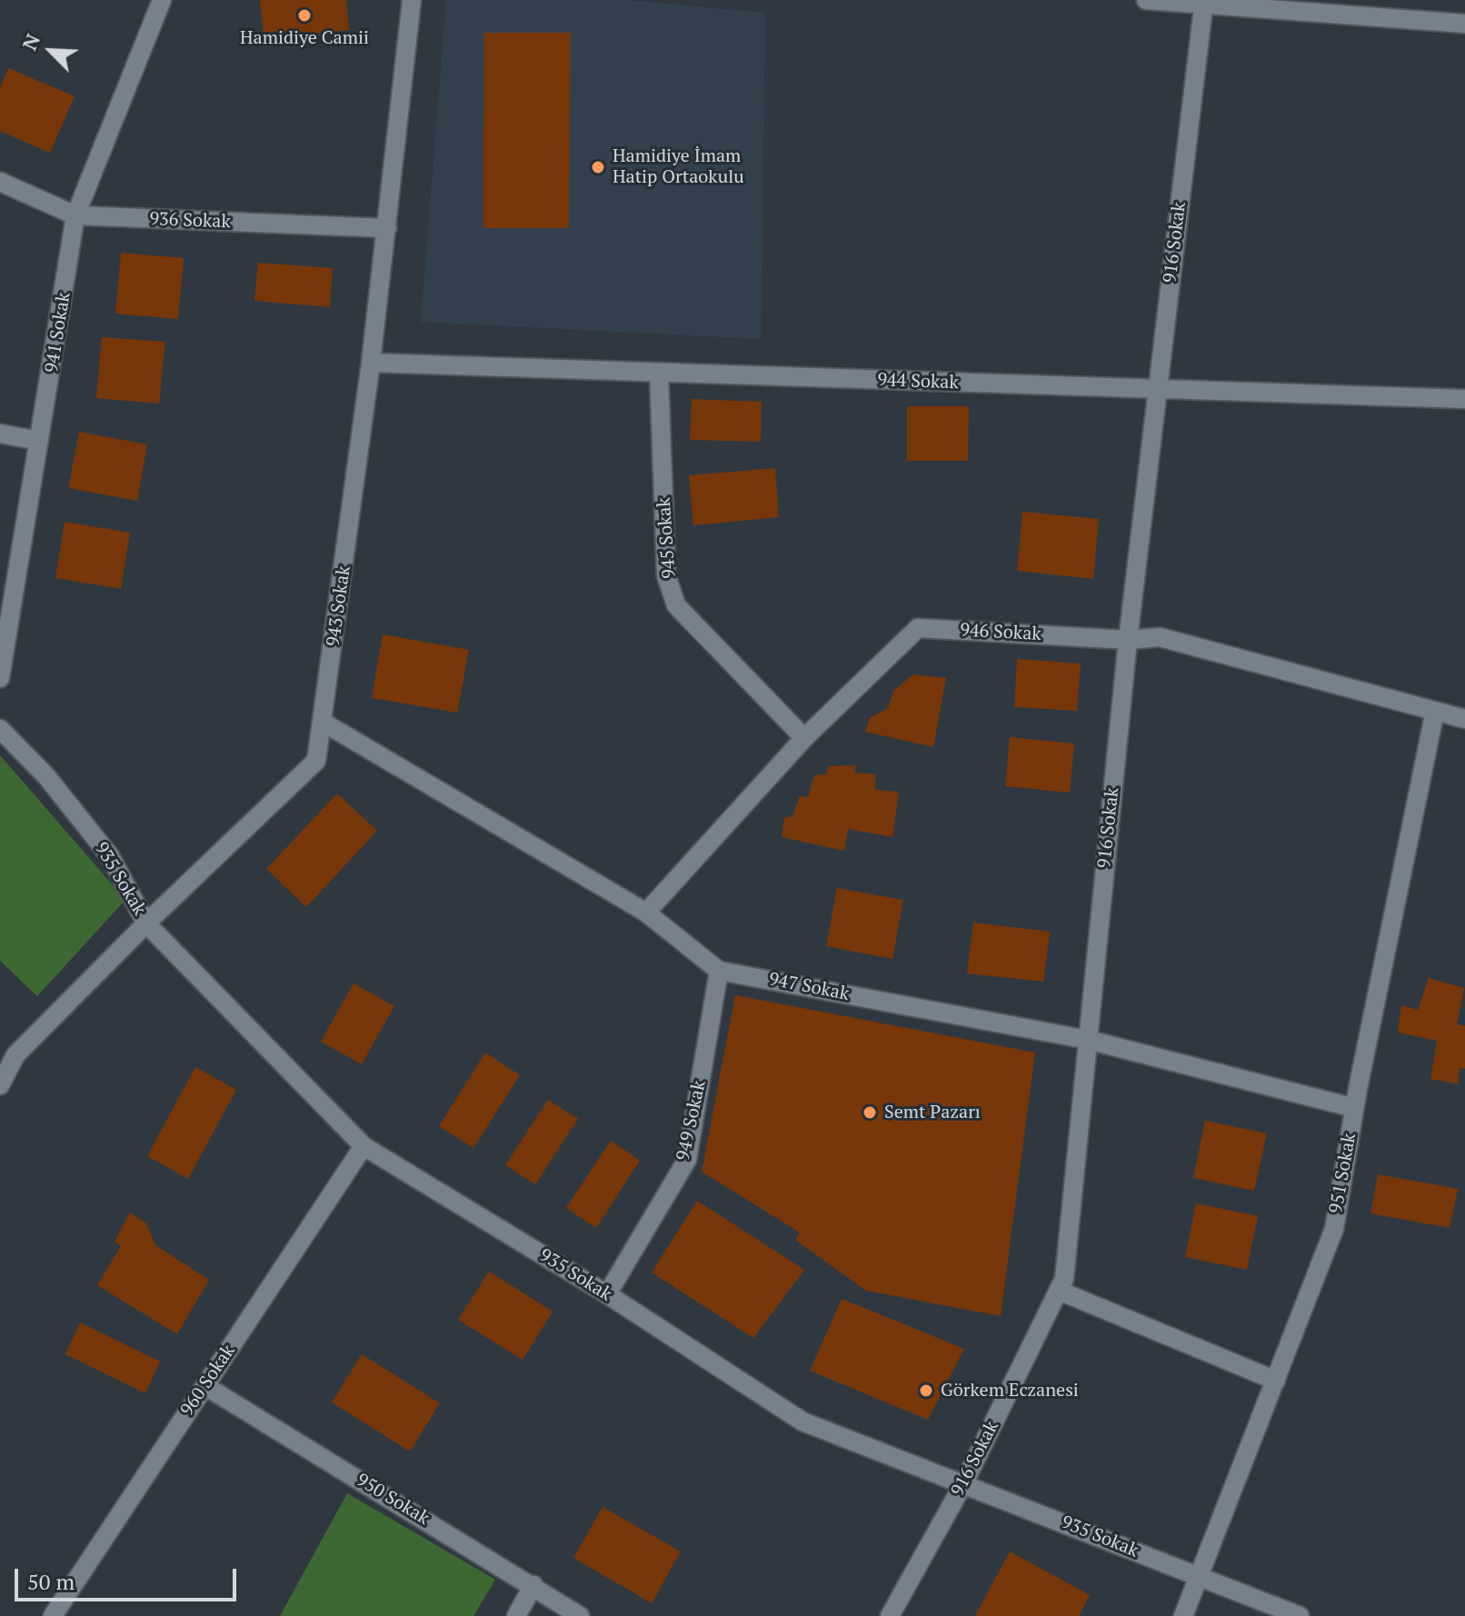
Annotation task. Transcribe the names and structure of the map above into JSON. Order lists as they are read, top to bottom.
{
  "streets": {
    "street": [
      "936 Sokak",
      "916 Sokak",
      "941 Sokak",
      "944 Sokak",
      "945 Sokak",
      "943 Sokak",
      "946 Sokak",
      "935 Sokak",
      "947 Sokak",
      "949 Sokak",
      "951 Sokak",
      "960 Sokak",
      "950 Sokak"
    ]
  },
  "crossings": [
    ["936 Sokak", "941 Sokak"],
    ["936 Sokak", "943 Sokak"],
    ["916 Sokak", "944 Sokak"],
    ["916 Sokak", "946 Sokak"],
    ["916 Sokak", "935 Sokak"],
    ["916 Sokak", "947 Sokak"],
    ["944 Sokak", "945 Sokak"],
    ["944 Sokak", "943 Sokak"],
    ["945 Sokak", "946 Sokak"],
    ["943 Sokak", "935 Sokak"],
    ["943 Sokak", "947 Sokak"],
    ["946 Sokak", "947 Sokak"],
    ["946 Sokak", "951 Sokak"],
    ["935 Sokak", "949 Sokak"],
    ["935 Sokak", "951 Sokak"],
    ["935 Sokak", "960 Sokak"],
    ["947 Sokak", "949 Sokak"],
    ["947 Sokak", "951 Sokak"],
    ["960 Sokak", "950 Sokak"]
  ],
  "places": [
    "Hamidiye Camii",
    "Hamidiye İmam Hatip Ortaokulu",
    "Semt Pazarı",
    "Görkem Eczanesi"
  ],
  "scale_bar": "50 m",
  "north": "top left"
}
